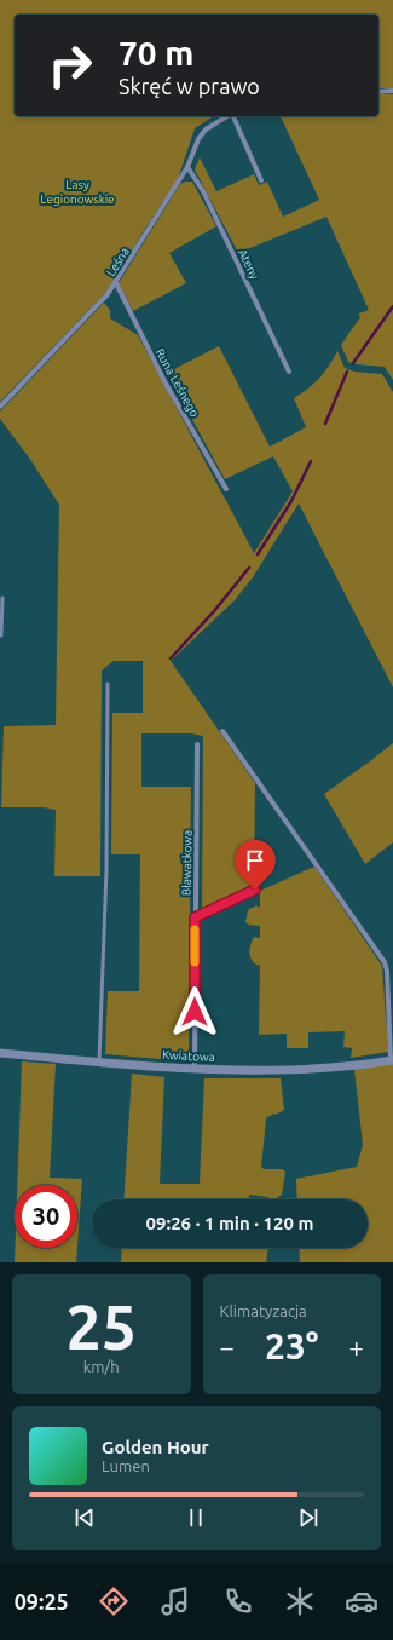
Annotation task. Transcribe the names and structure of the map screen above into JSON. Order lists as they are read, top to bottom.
{
  "streets": {
    "street": [
      "Leśna",
      "Ateny",
      "Runa Leśnego",
      "Bławatkowa",
      "Kwiatowa"
    ]
  },
  "crossings": [
    ["Leśna", "Ateny"],
    ["Leśna", "Runa Leśnego"],
    ["Bławatkowa", "Kwiatowa"]
  ],
  "parks": ["Lasy Legionowskie"],
  "page": {
    "turn": ["70 m", "Skręć w prawo"],
    "limit": "30",
    "trip": "09:26 · 1 min · 120 m",
    "tile": [
      ["25", "km/h"],
      "Klimatyzacja"
    ],
    "heat": ["−", "23°", "+"],
    "song": ["Golden Hour", "Lumen"],
    "tabs": "09:25"
  }
}
